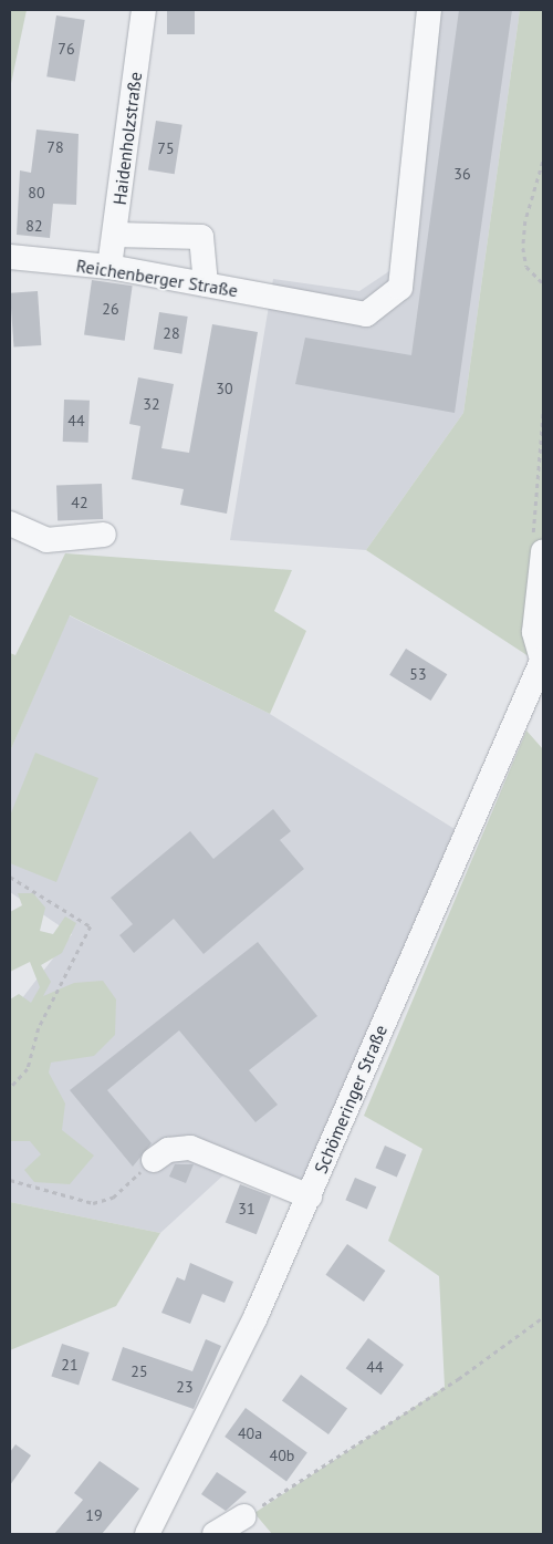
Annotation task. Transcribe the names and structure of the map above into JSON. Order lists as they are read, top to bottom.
{
  "streets": {
    "street": ["Haidenholzstraße", "Reichenberger Straße", "Schömeringer Straße"]
  },
  "crossings": [
    ["Haidenholzstraße", "Reichenberger Straße"]
  ],
  "house_numbers": [
    "76",
    "78",
    "75",
    "36",
    "80",
    "82",
    "26",
    "28",
    "30",
    "32",
    "44",
    "42",
    "53",
    "31",
    "21",
    "44",
    "25",
    "23",
    "40a",
    "40b",
    "19"
  ]
}
